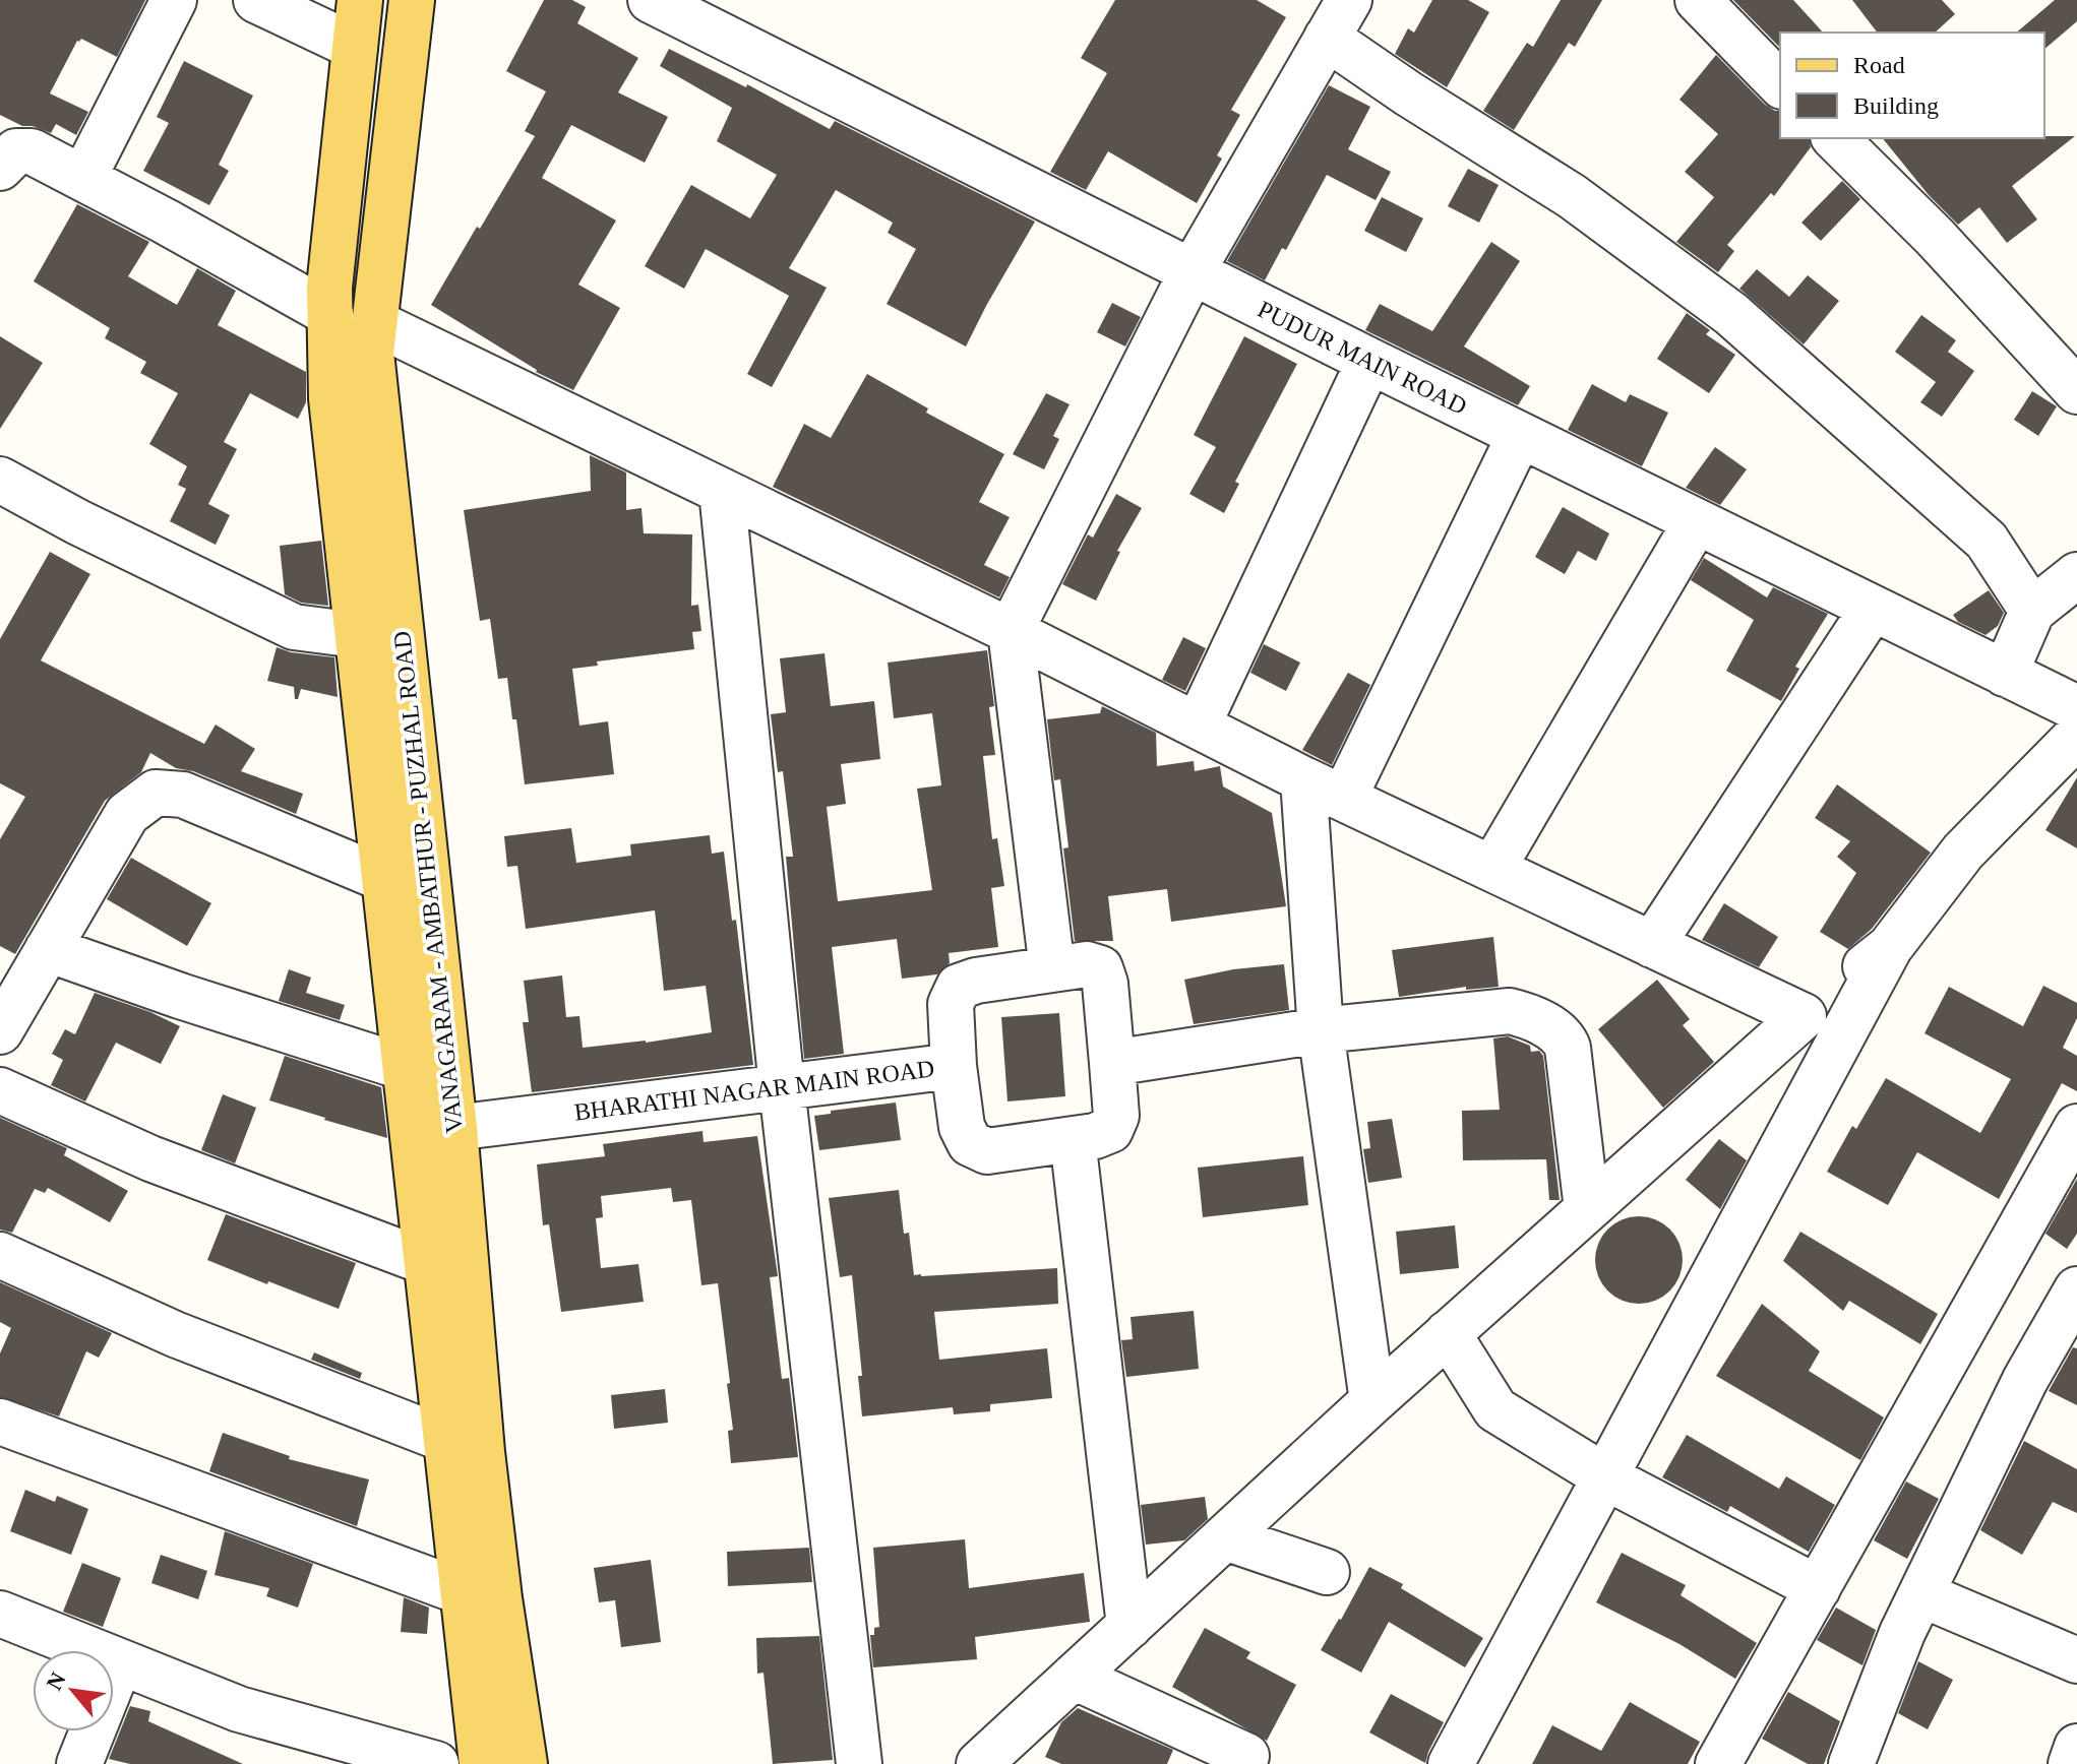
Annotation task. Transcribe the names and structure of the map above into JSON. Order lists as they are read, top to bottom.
{
  "streets": {
    "main road": ["VANAGARAM - AMBATHUR - PUZHAL ROAD"],
    "street": ["PUDUR MAIN ROAD", "BHARATHI NAGAR MAIN ROAD"]
  },
  "crossings": [
    ["VANAGARAM - AMBATHUR - PUZHAL ROAD", "BHARATHI NAGAR MAIN ROAD"]
  ],
  "legend": ["Road", "Building"],
  "north": "top left"
}
